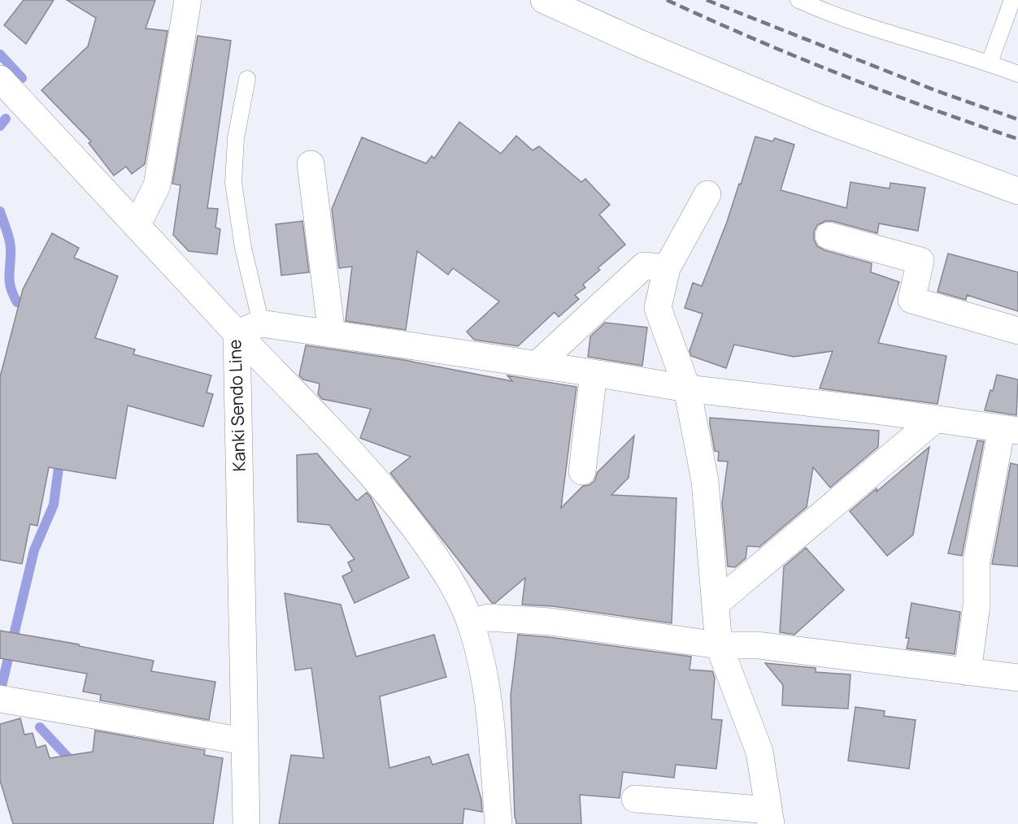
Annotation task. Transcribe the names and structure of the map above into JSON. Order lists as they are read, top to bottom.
{
  "streets": {
    "street": ["Kanki Sendo Line"]
  }
}
